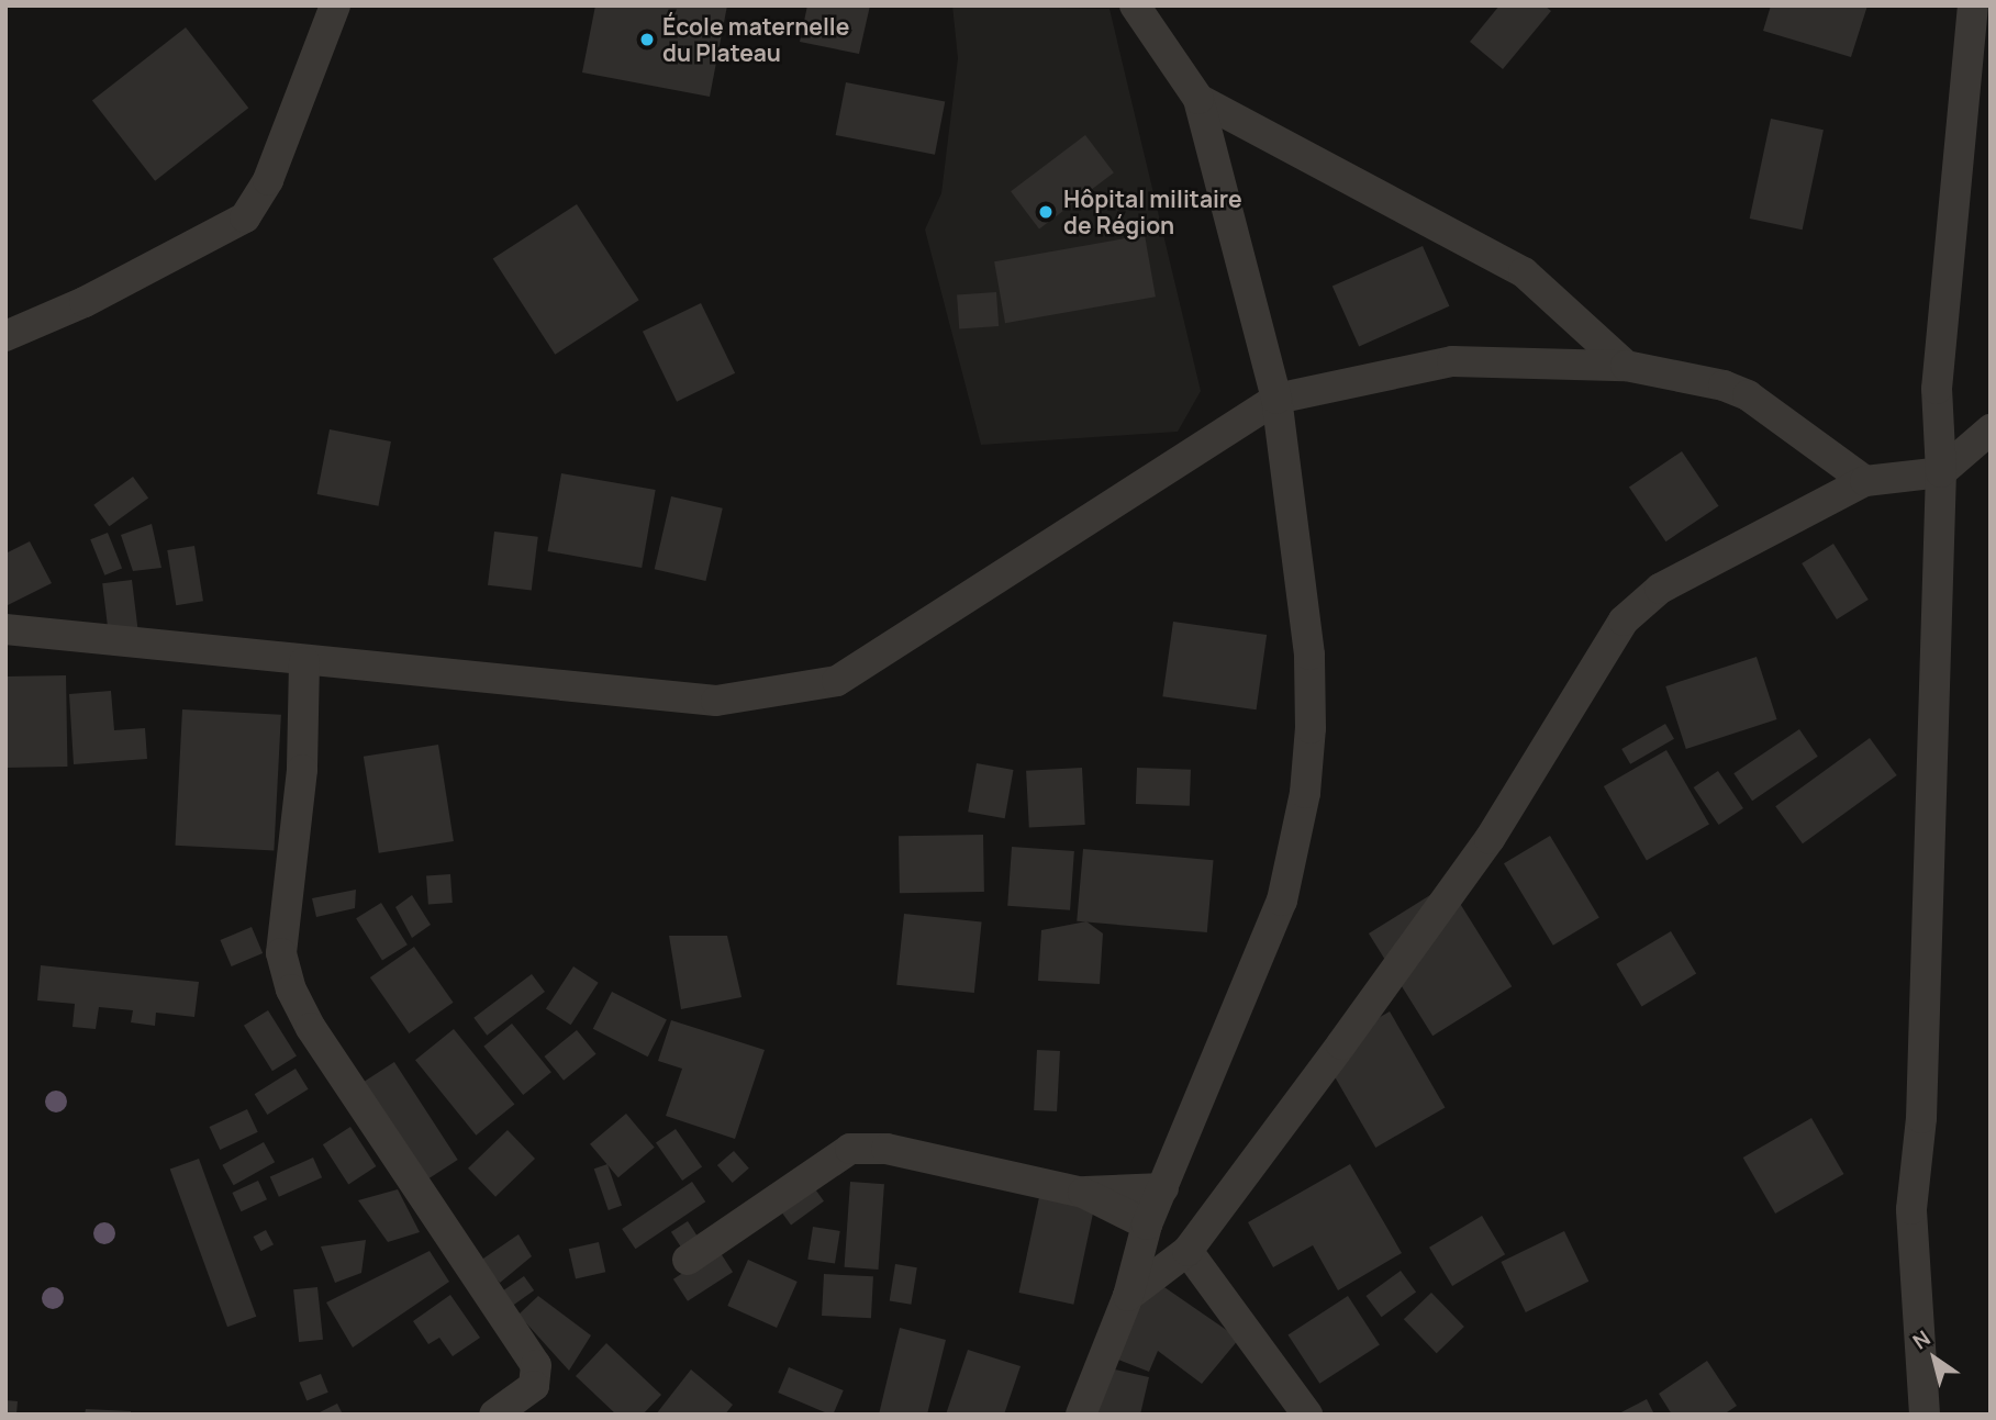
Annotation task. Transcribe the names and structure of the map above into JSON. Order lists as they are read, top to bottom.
{
  "places": ["École maternelle du Plateau", "Hôpital militaire de Région"],
  "north": "top left"
}
